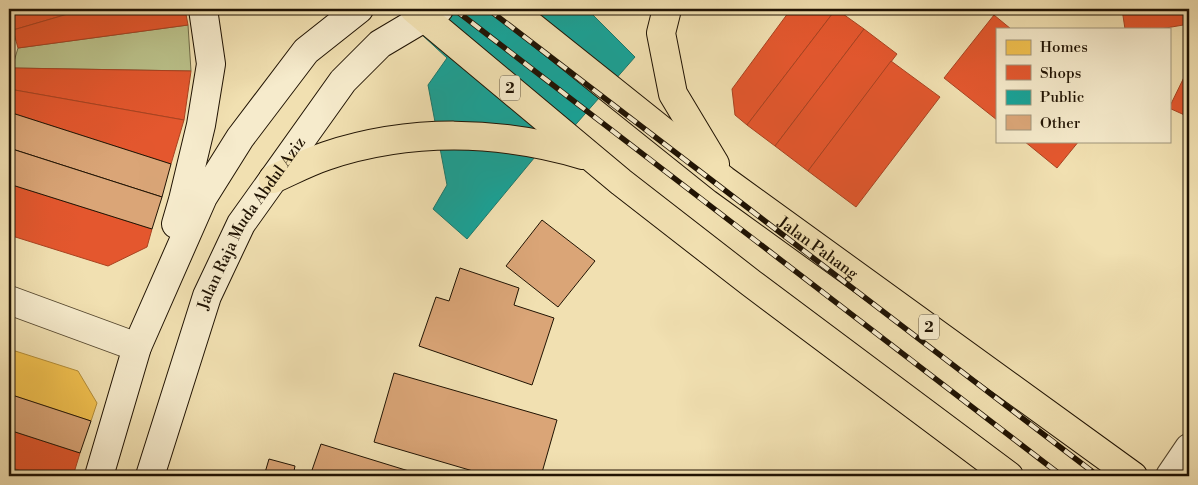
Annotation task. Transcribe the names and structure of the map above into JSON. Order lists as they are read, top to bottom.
{
  "streets": {
    "main road": ["2", "Jalan Raja Muda Abdul Aziz", "Jalan Pahang"]
  },
  "crossings": [
    ["2", "Jalan Raja Muda Abdul Aziz"]
  ],
  "legend": [
    "Homes",
    "Shops",
    "Public",
    "Other"
  ]
}
